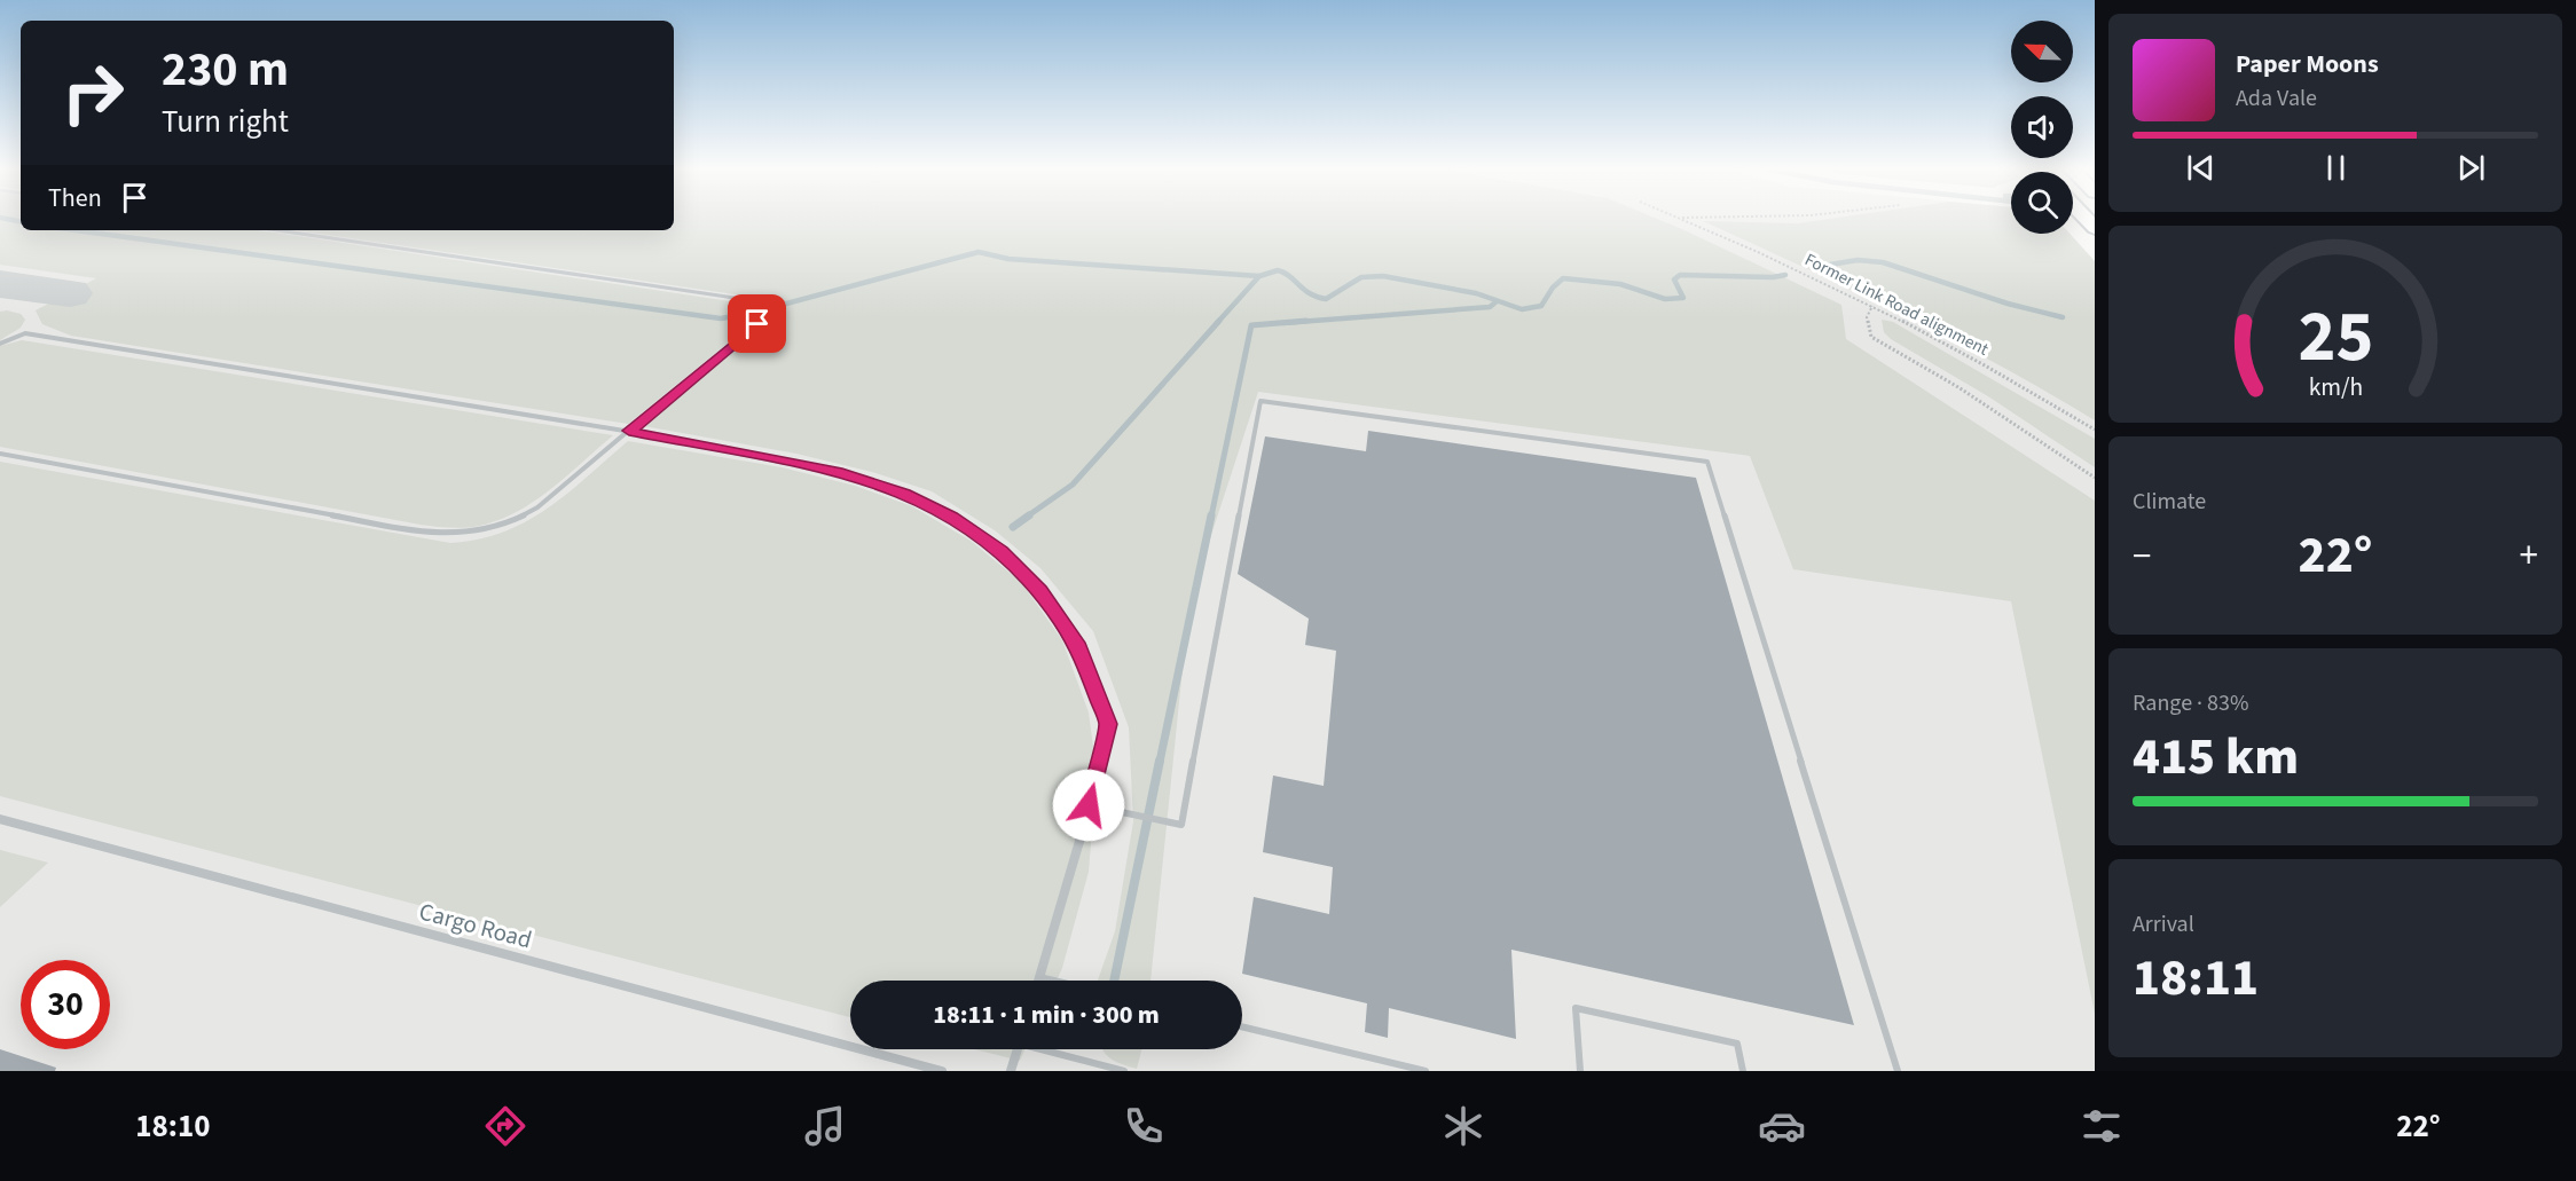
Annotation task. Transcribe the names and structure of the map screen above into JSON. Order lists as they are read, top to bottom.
{
  "streets": {
    "street": ["Cargo Road"],
    "path": ["Former Link Road alignment"]
  },
  "north": "top left",
  "page": {
    "turn": ["230 m", "Turn right"],
    "song": ["Paper Moons", "Ada Vale"],
    "then": "Then",
    "tile": [
      "Climate",
      ["Range · 83%", "415 km"],
      ["Arrival", "18:11"]
    ],
    "heat": ["−", "22°", "+"],
    "limit": "30",
    "trip": "18:11 · 1 min · 300 m",
    "tabs": ["18:10", "22°"],
    "gauge": ["25", "km/h"]
  }
}
